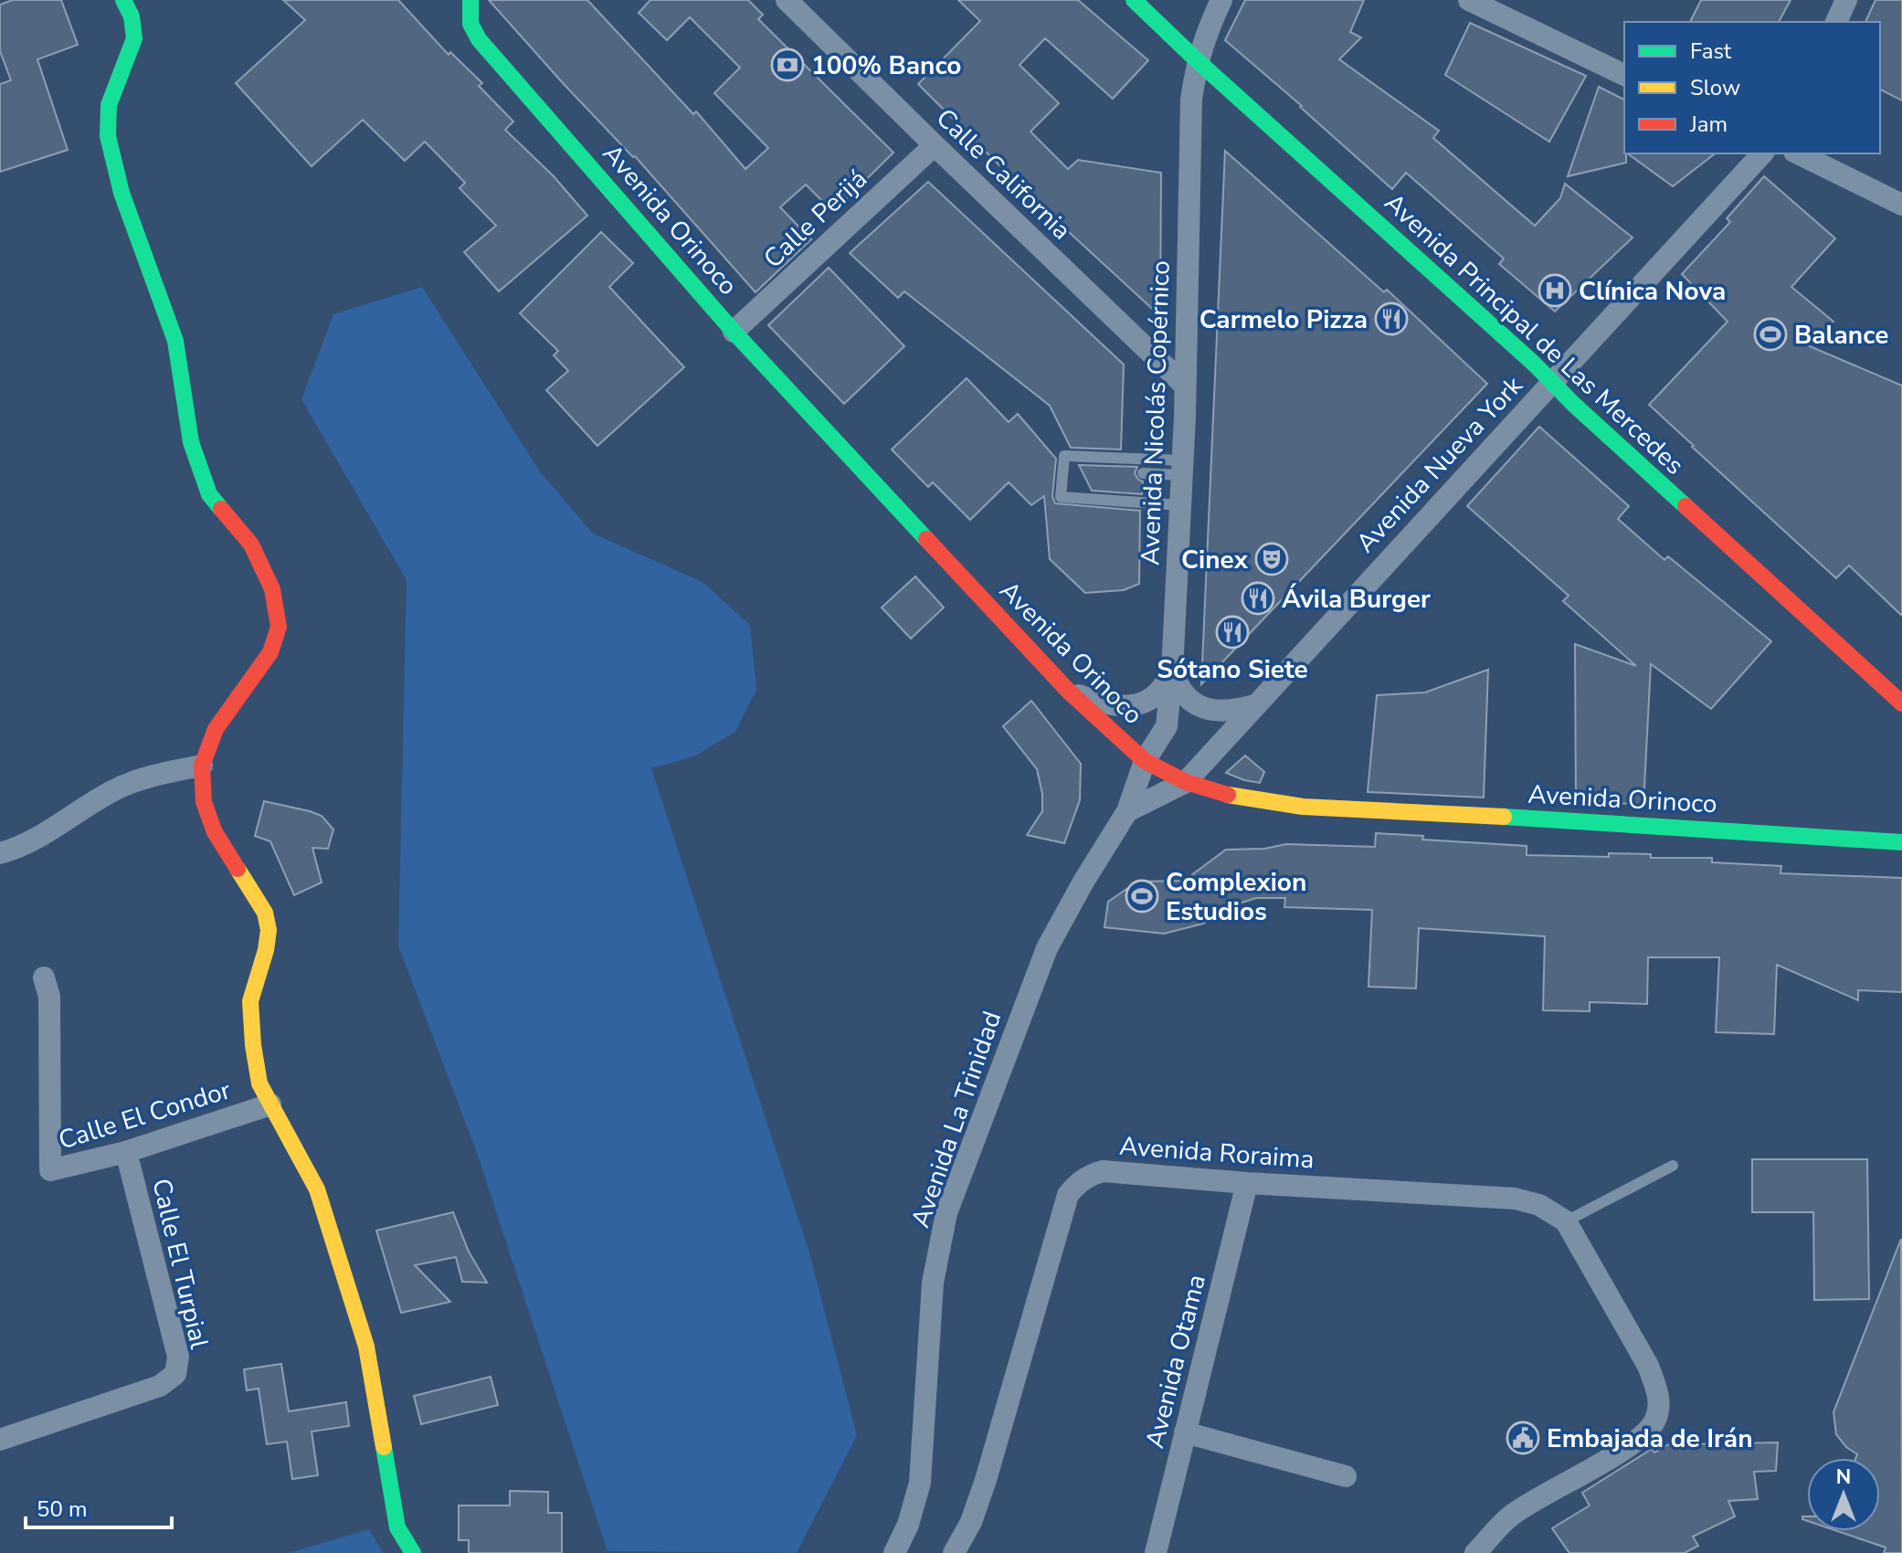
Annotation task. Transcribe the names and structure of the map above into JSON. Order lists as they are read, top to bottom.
{
  "streets": {
    "street": [
      "Calle California",
      "Calle Perijá",
      "Avenida Orinoco",
      "Avenida Principal de Las Mercedes",
      "Avenida Nicolás Copérnico",
      "Avenida Nueva York",
      "Calle El Condor",
      "Avenida La Trinidad",
      "Avenida Roraima",
      "Calle El Turpial",
      "Avenida Otama"
    ]
  },
  "crossings": [
    ["Calle California", "Calle Perijá"],
    ["Calle California", "Avenida Nicolás Copérnico"],
    ["Calle Perijá", "Avenida Orinoco"],
    ["Avenida Orinoco", "Avenida Nicolás Copérnico"],
    ["Avenida Orinoco", "Avenida Nueva York"],
    ["Avenida Orinoco", "Avenida La Trinidad"],
    ["Avenida Principal de Las Mercedes", "Avenida Nicolás Copérnico"],
    ["Avenida Principal de Las Mercedes", "Avenida Nueva York"],
    ["Avenida Nicolás Copérnico", "Avenida La Trinidad"],
    ["Calle El Condor", "Calle El Turpial"],
    ["Avenida Roraima", "Avenida Otama"]
  ],
  "places": {
    "bank": ["100% Banco"],
    "hospital": ["Clínica Nova"],
    "restaurant": ["Carmelo Pizza", "Ávila Burger", "Sótano Siete"],
    "sports": ["Balance", "Complexion Estudios"],
    "theatre": ["Cinex"],
    "public building": ["Embajada de Irán"]
  },
  "legend": ["Fast", "Slow", "Jam"],
  "scale_bar": "50 m",
  "north": "top"
}
